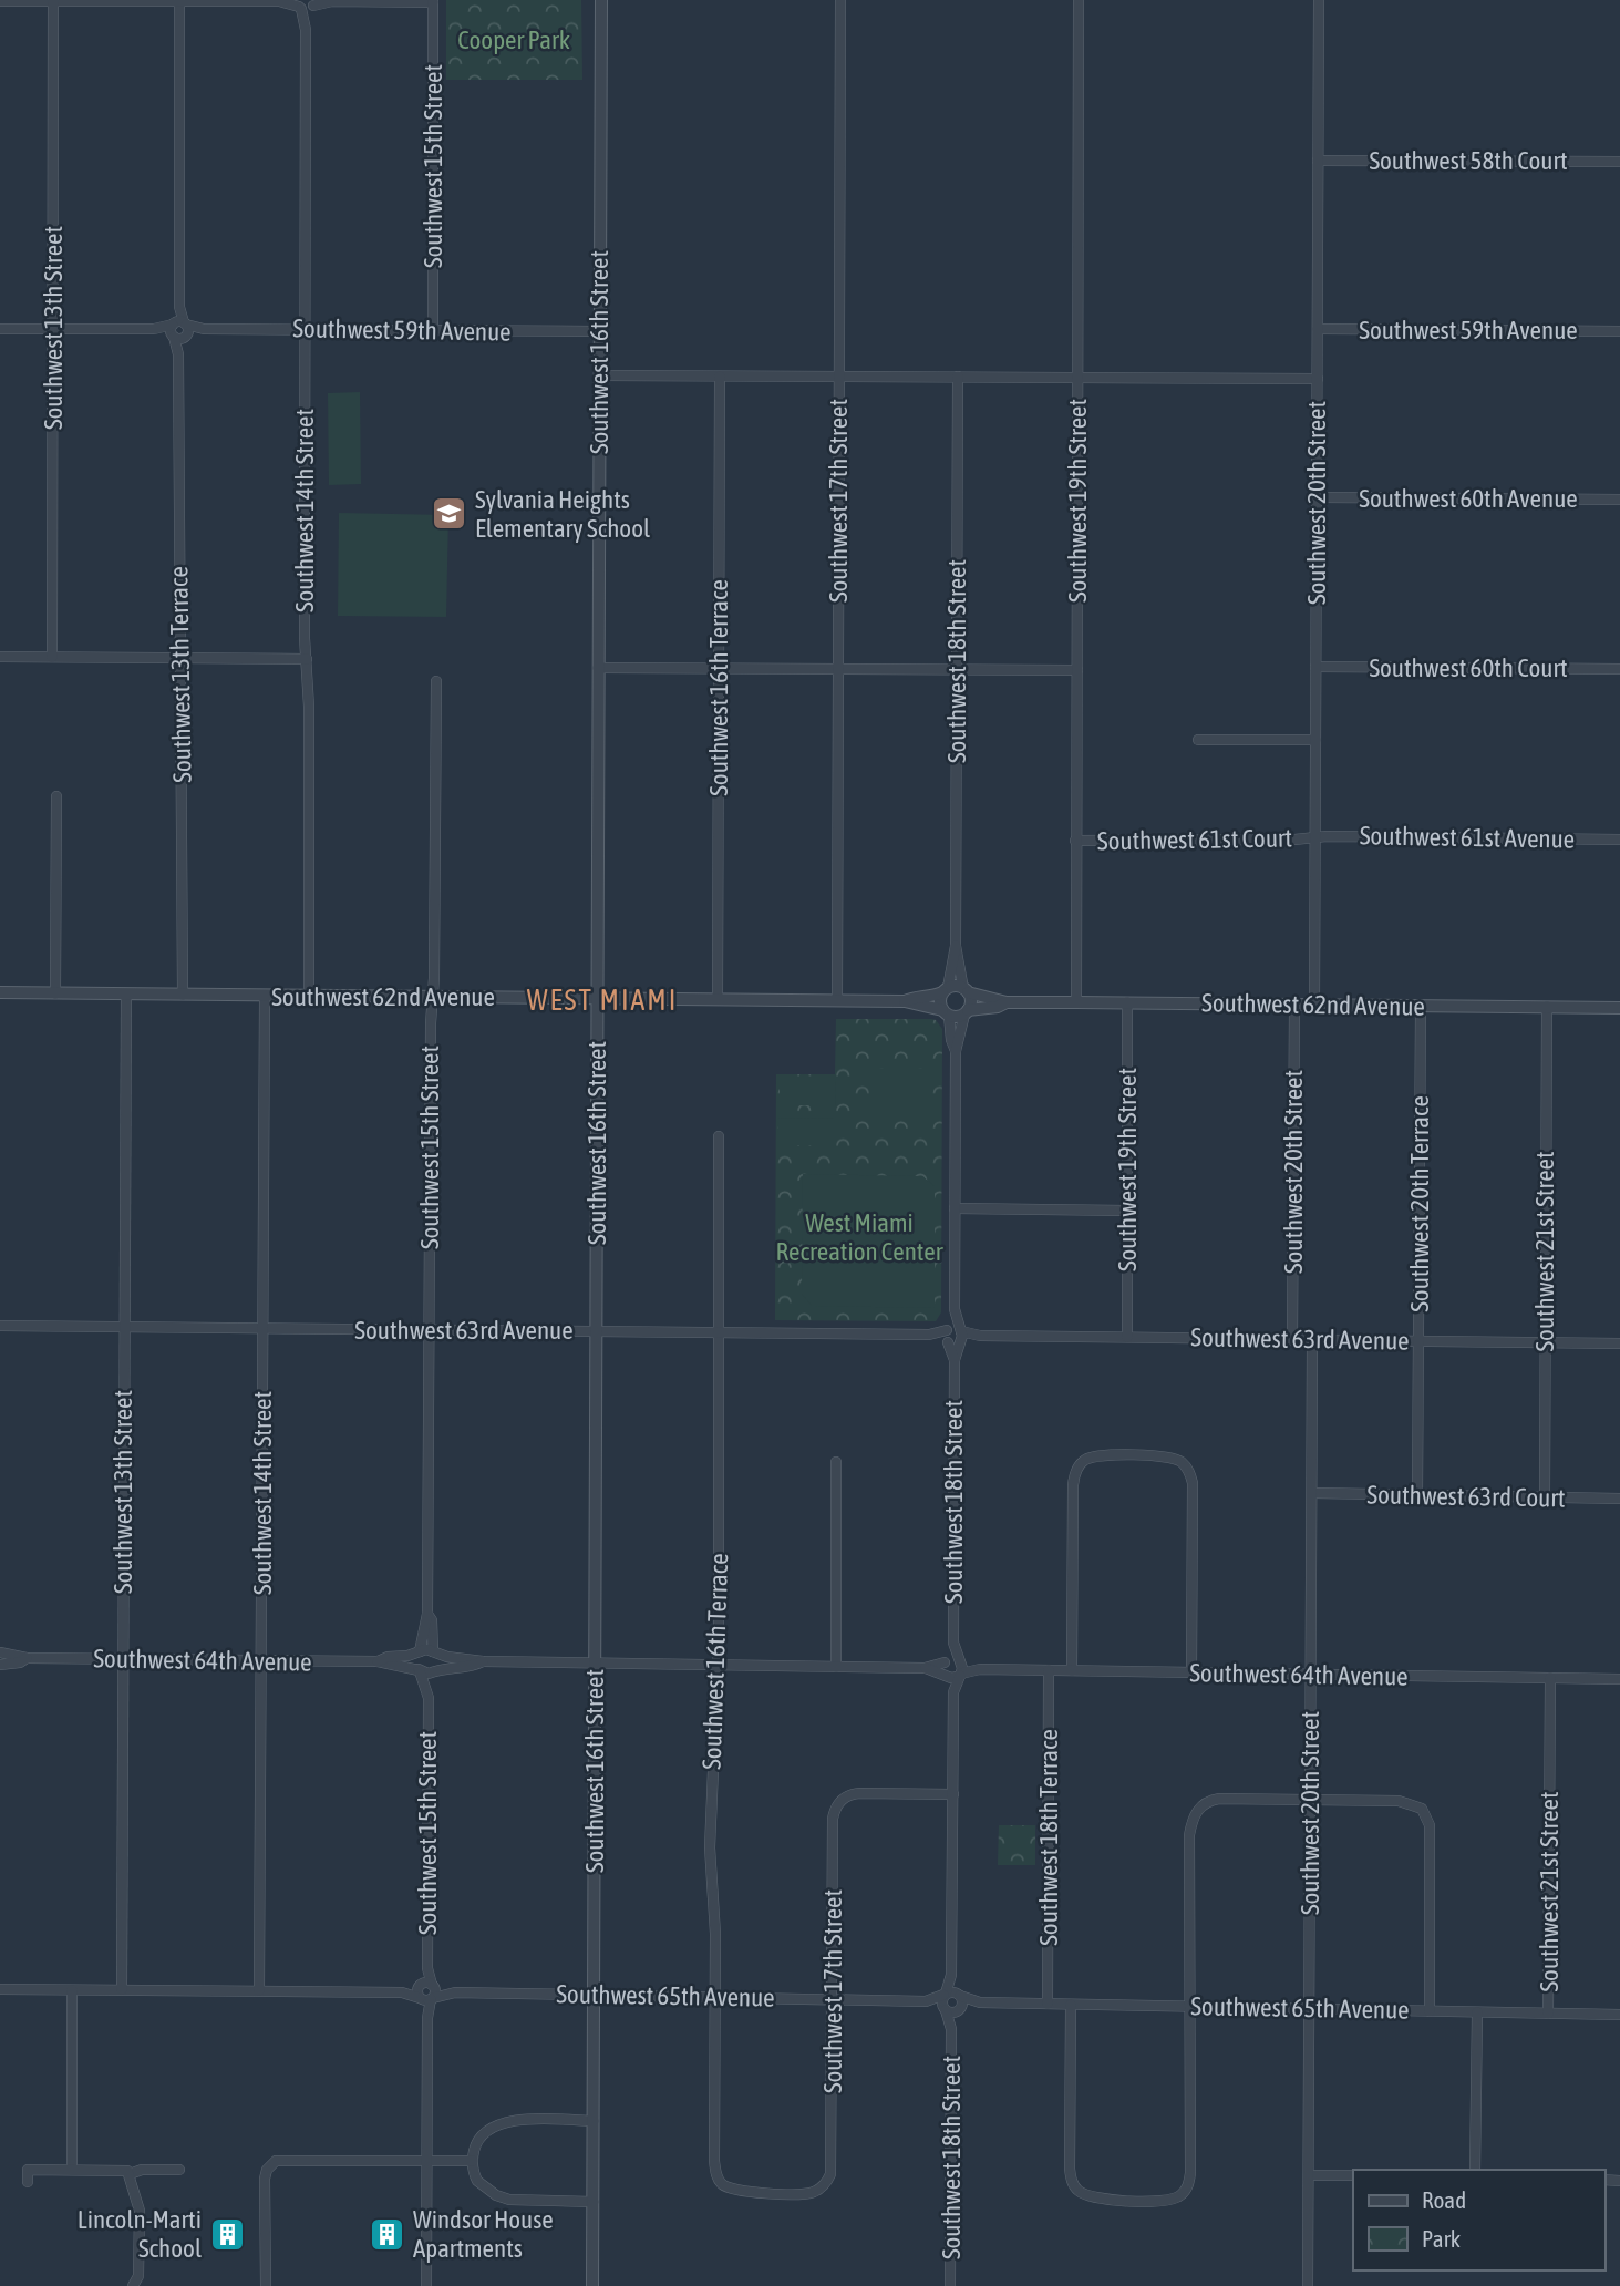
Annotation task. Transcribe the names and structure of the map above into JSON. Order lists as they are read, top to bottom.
{
  "streets": {
    "street": [
      "Southwest 58th Court",
      "Southwest 15th Street",
      "Southwest 13th Street",
      "Southwest 59th Avenue",
      "Southwest 16th Street",
      "Southwest 60th Avenue",
      "Southwest 17th Street",
      "Southwest 19th Street",
      "Southwest 20th Street",
      "Southwest 14th Street",
      "Southwest 18th Street",
      "Southwest 60th Court",
      "Southwest 13th Terrace",
      "Southwest 16th Terrace",
      "Southwest 61st Avenue",
      "Southwest 61st Court",
      "Southwest 62nd Avenue",
      "Southwest 20th Terrace",
      "Southwest 21st Street",
      "Southwest 63rd Avenue",
      "Southwest 63rd Court",
      "Southwest 64th Avenue",
      "Southwest 18th Terrace",
      "Southwest 65th Avenue"
    ]
  },
  "crossings": [
    ["Southwest 58th Court", "Southwest 20th Street"],
    ["Southwest 15th Street", "Southwest 59th Avenue"],
    ["Southwest 15th Street", "Southwest 62nd Avenue"],
    ["Southwest 15th Street", "Southwest 63rd Avenue"],
    ["Southwest 15th Street", "Southwest 64th Avenue"],
    ["Southwest 15th Street", "Southwest 65th Avenue"],
    ["Southwest 13th Street", "Southwest 59th Avenue"],
    ["Southwest 13th Street", "Southwest 62nd Avenue"],
    ["Southwest 13th Street", "Southwest 63rd Avenue"],
    ["Southwest 13th Street", "Southwest 64th Avenue"],
    ["Southwest 59th Avenue", "Southwest 16th Street"],
    ["Southwest 59th Avenue", "Southwest 20th Street"],
    ["Southwest 59th Avenue", "Southwest 14th Street"],
    ["Southwest 59th Avenue", "Southwest 13th Terrace"],
    ["Southwest 16th Street", "Southwest 62nd Avenue"],
    ["Southwest 16th Street", "Southwest 63rd Avenue"],
    ["Southwest 16th Street", "Southwest 65th Avenue"],
    ["Southwest 60th Avenue", "Southwest 20th Street"],
    ["Southwest 17th Street", "Southwest 16th Terrace"],
    ["Southwest 17th Street", "Southwest 62nd Avenue"],
    ["Southwest 17th Street", "Southwest 65th Avenue"],
    ["Southwest 19th Street", "Southwest 61st Court"],
    ["Southwest 19th Street", "Southwest 62nd Avenue"],
    ["Southwest 19th Street", "Southwest 63rd Avenue"],
    ["Southwest 20th Street", "Southwest 60th Court"],
    ["Southwest 20th Street", "Southwest 61st Avenue"],
    ["Southwest 20th Street", "Southwest 61st Court"],
    ["Southwest 20th Street", "Southwest 62nd Avenue"],
    ["Southwest 20th Street", "Southwest 63rd Avenue"],
    ["Southwest 20th Street", "Southwest 63rd Court"],
    ["Southwest 20th Street", "Southwest 64th Avenue"],
    ["Southwest 20th Street", "Southwest 65th Avenue"],
    ["Southwest 14th Street", "Southwest 62nd Avenue"],
    ["Southwest 14th Street", "Southwest 63rd Avenue"],
    ["Southwest 14th Street", "Southwest 64th Avenue"],
    ["Southwest 18th Street", "Southwest 62nd Avenue"],
    ["Southwest 18th Street", "Southwest 63rd Avenue"],
    ["Southwest 18th Street", "Southwest 64th Avenue"],
    ["Southwest 18th Street", "Southwest 65th Avenue"],
    ["Southwest 13th Terrace", "Southwest 62nd Avenue"],
    ["Southwest 16th Terrace", "Southwest 62nd Avenue"],
    ["Southwest 16th Terrace", "Southwest 63rd Avenue"],
    ["Southwest 16th Terrace", "Southwest 65th Avenue"],
    ["Southwest 61st Avenue", "Southwest 61st Court"],
    ["Southwest 62nd Avenue", "Southwest 20th Terrace"],
    ["Southwest 62nd Avenue", "Southwest 21st Street"],
    ["Southwest 20th Terrace", "Southwest 63rd Avenue"],
    ["Southwest 20th Terrace", "Southwest 63rd Court"],
    ["Southwest 21st Street", "Southwest 63rd Avenue"],
    ["Southwest 21st Street", "Southwest 63rd Court"],
    ["Southwest 21st Street", "Southwest 64th Avenue"],
    ["Southwest 21st Street", "Southwest 65th Avenue"],
    ["Southwest 64th Avenue", "Southwest 18th Terrace"],
    ["Southwest 18th Terrace", "Southwest 65th Avenue"]
  ],
  "districts": ["WEST MIAMI"],
  "parks": ["Cooper Park", "West Miami Recreation Center"],
  "places": {
    "school or university": ["Sylvania Heights Elementary School"],
    "building": ["Lincoln-Marti School", "Windsor House Apartments"]
  },
  "legend": ["Road", "Park"]
}
